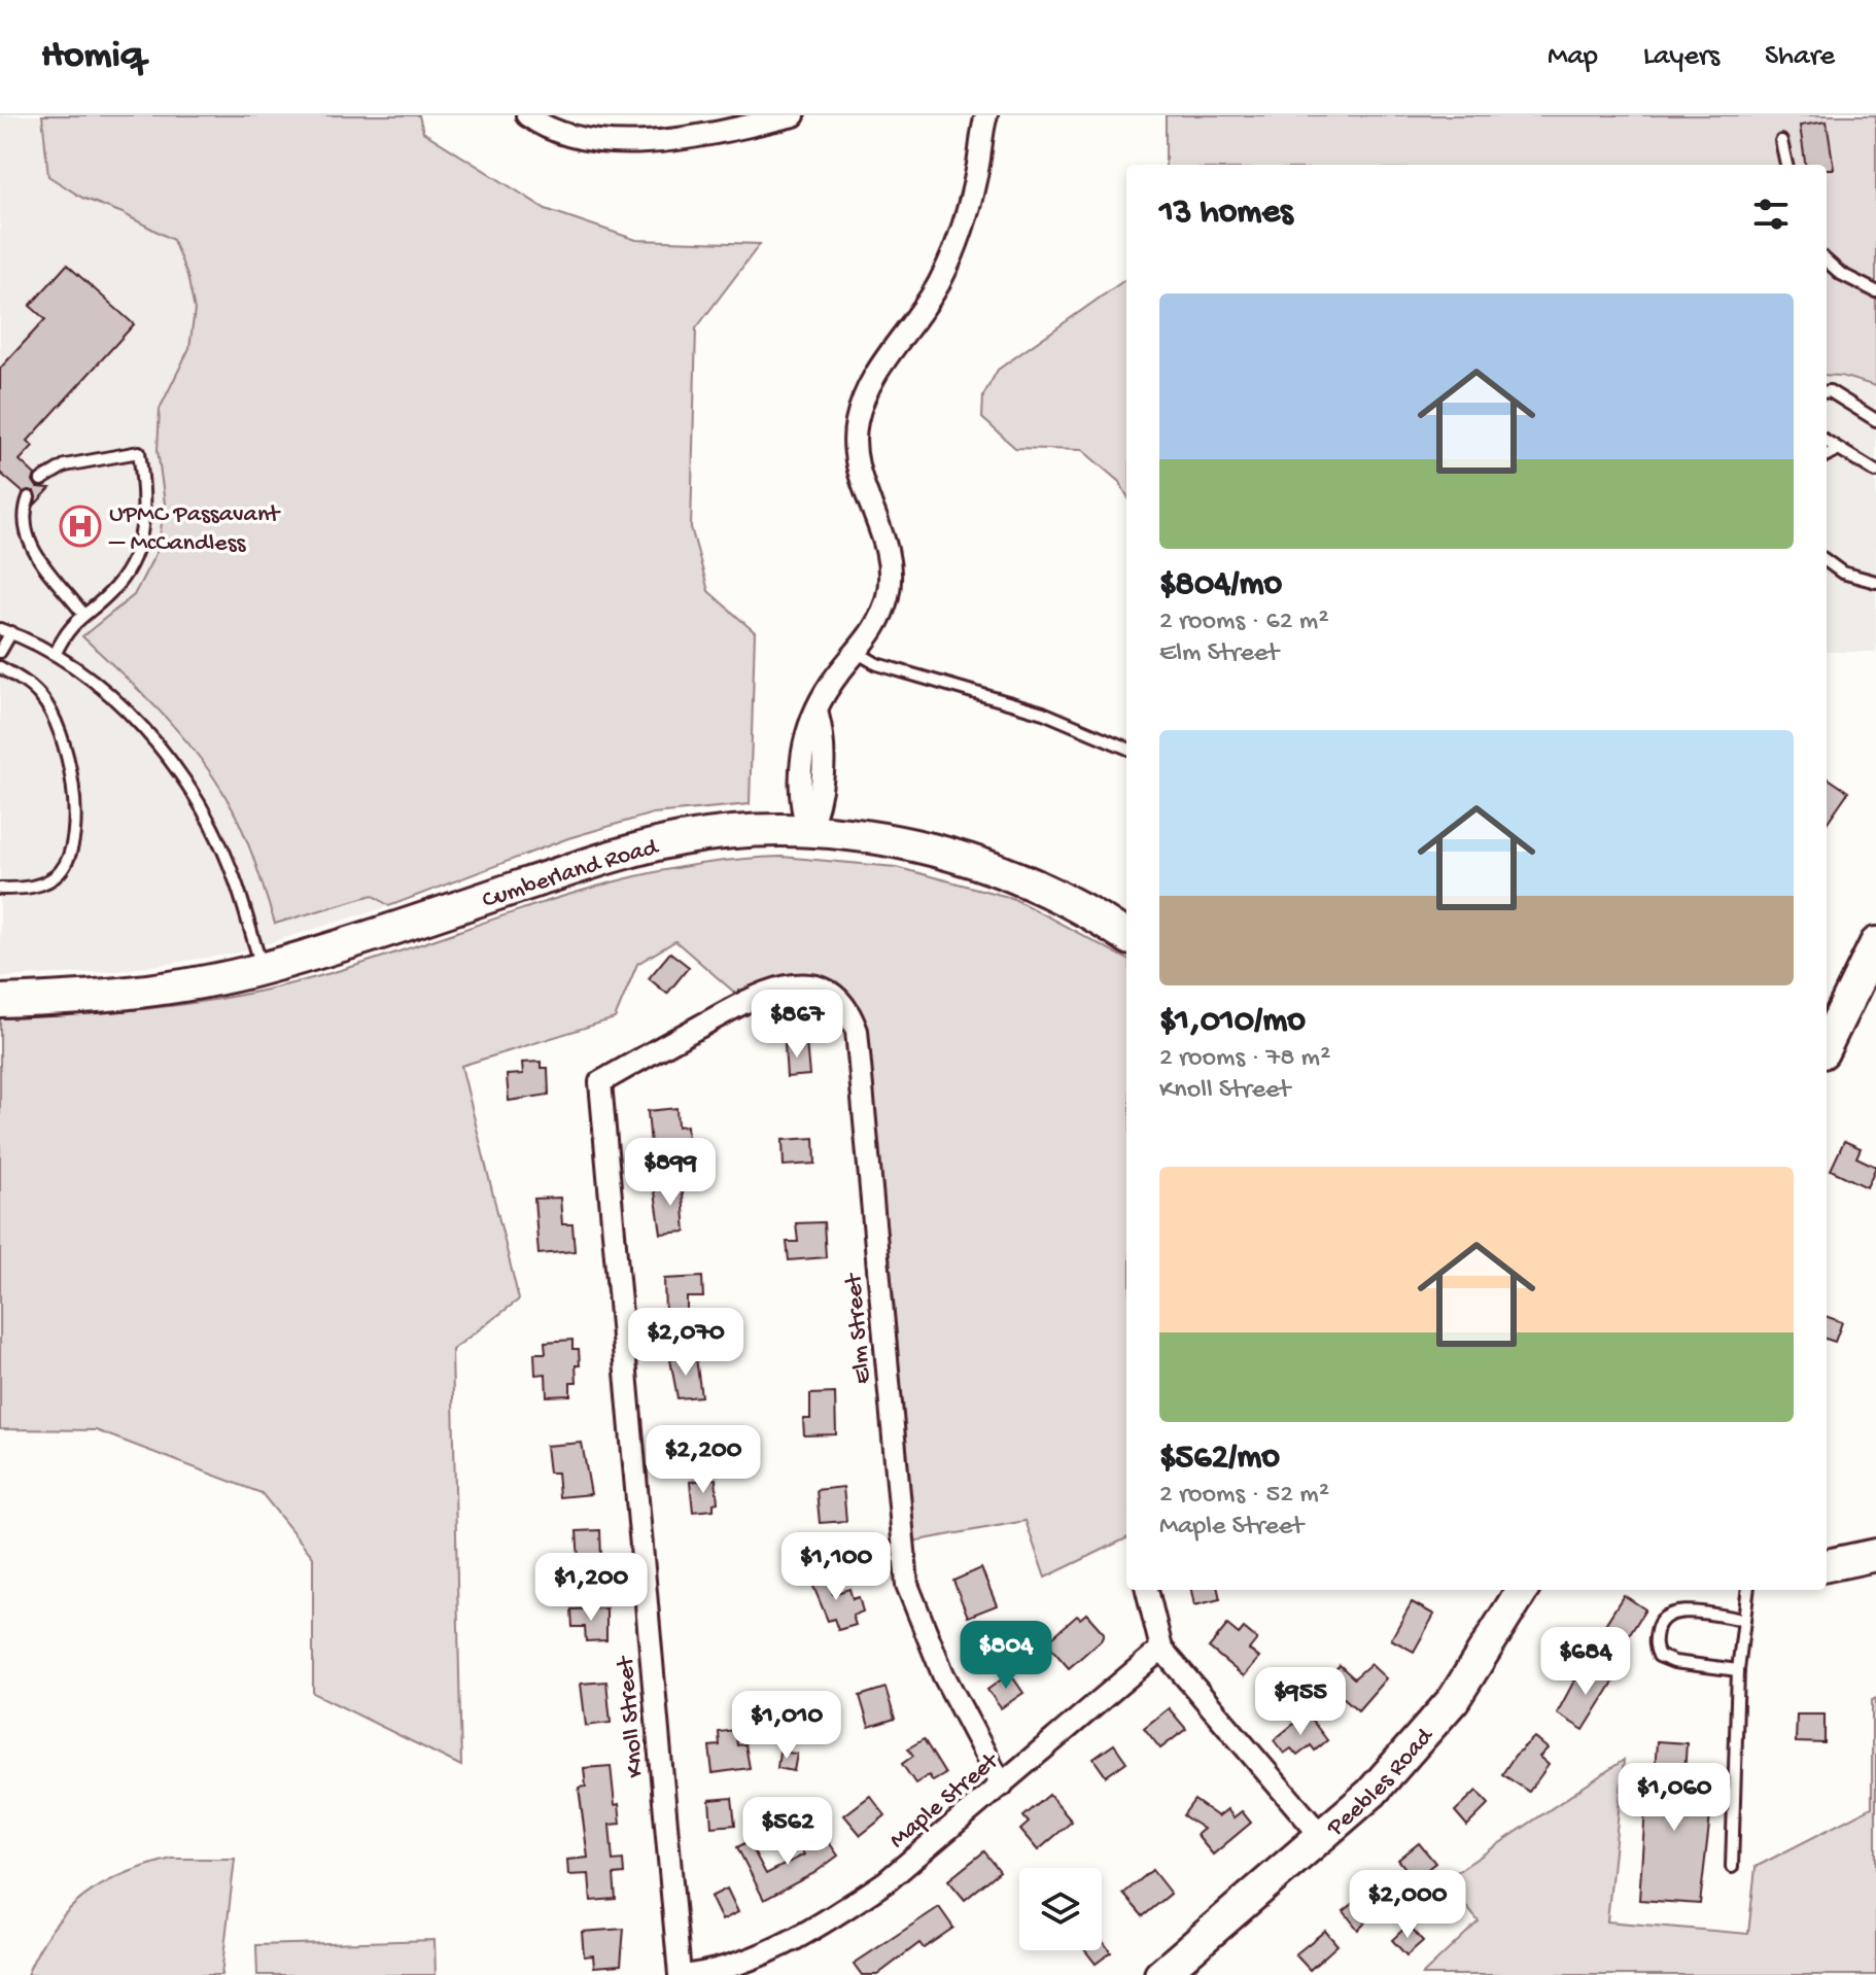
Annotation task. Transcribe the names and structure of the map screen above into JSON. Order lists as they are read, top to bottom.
{
  "streets": {
    "street": [
      "Cumberland Road",
      "Elm Street",
      "Knoll Street",
      "Peebles Road",
      "Maple Street"
    ]
  },
  "crossings": [
    ["Elm Street", "Knoll Street"],
    ["Elm Street", "Maple Street"]
  ],
  "places": {
    "hospital": ["UPMC Passavant – McCandless"]
  },
  "page": {
    "header": "Homiq",
    "nav": ["Map", "Layers", "Share"],
    "heading": "13 homes",
    "list": [
      {
        "name": "$804/mo",
        "note": "2 rooms · 62 m² · Elm Street"
      },
      {
        "name": "$1,010/mo",
        "note": "2 rooms · 78 m² · Knoll Street"
      },
      {
        "name": "$562/mo",
        "note": "2 rooms · 52 m² · Maple Street"
      }
    ],
    "price": [
      "$867",
      "$899",
      "$2,070",
      "$2,200",
      "$1,100",
      "$1,200",
      "$804",
      "$684",
      "$955",
      "$1,010",
      "$1,060",
      "$562",
      "$2,000"
    ]
  }
}
